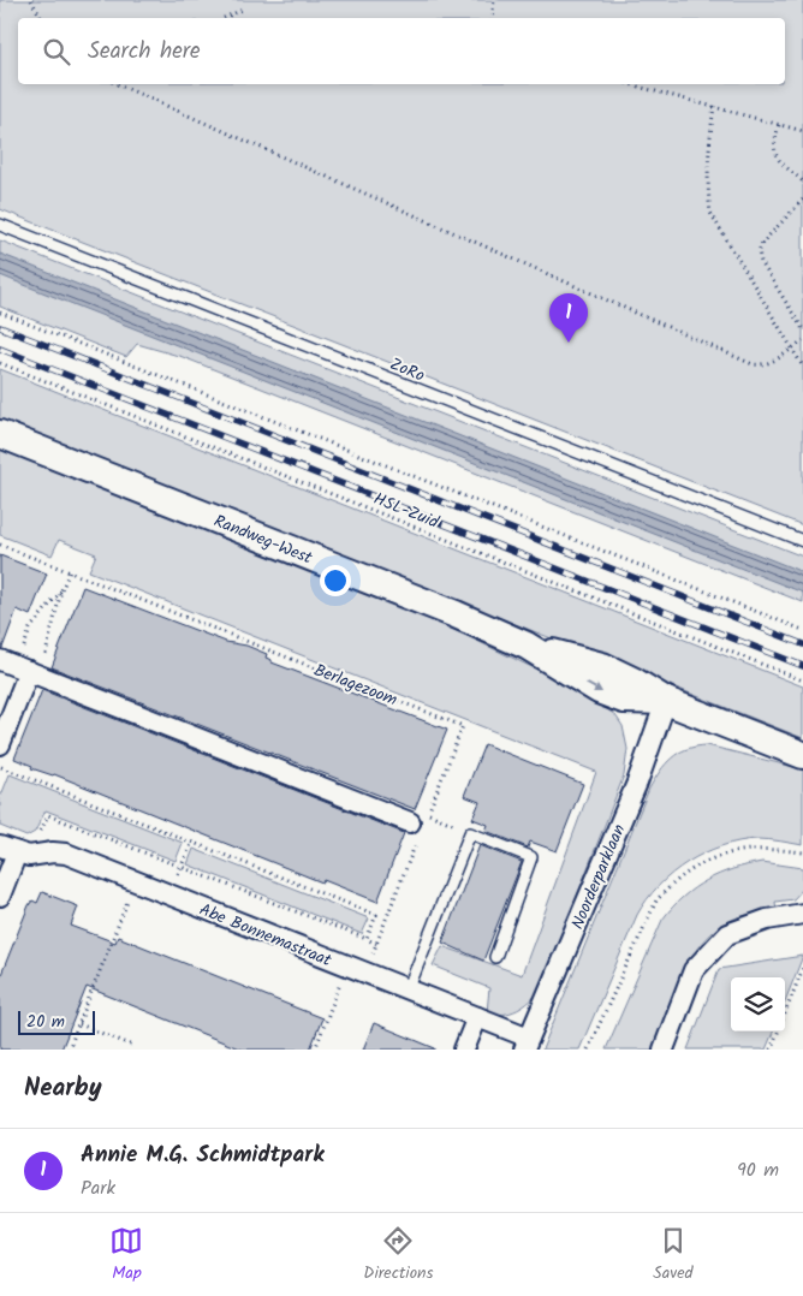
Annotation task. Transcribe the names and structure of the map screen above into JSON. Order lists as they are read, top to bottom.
{
  "streets": {
    "main road": ["Randweg-West"],
    "street": ["Noorderparklaan", "Abe Bonnemastraat"],
    "lane": ["ZoRo"],
    "path": ["HSL-Zuid", "Berlagezoom"]
  },
  "crossings": [
    ["Randweg-West", "Noorderparklaan"],
    ["Berlagezoom", "Abe Bonnemastraat"],
    ["Noorderparklaan", "Abe Bonnemastraat"]
  ],
  "scale_bar": "20 m",
  "page": {
    "search": "Search here",
    "pins": "1",
    "scale": "20 m",
    "heading": "Nearby",
    "list": [
      {
        "mark": "1",
        "name": "Annie M.G. Schmidtpark",
        "note": "Park",
        "value": "90 m"
      }
    ],
    "nav": ["Map", "Directions", "Saved"]
  }
}
